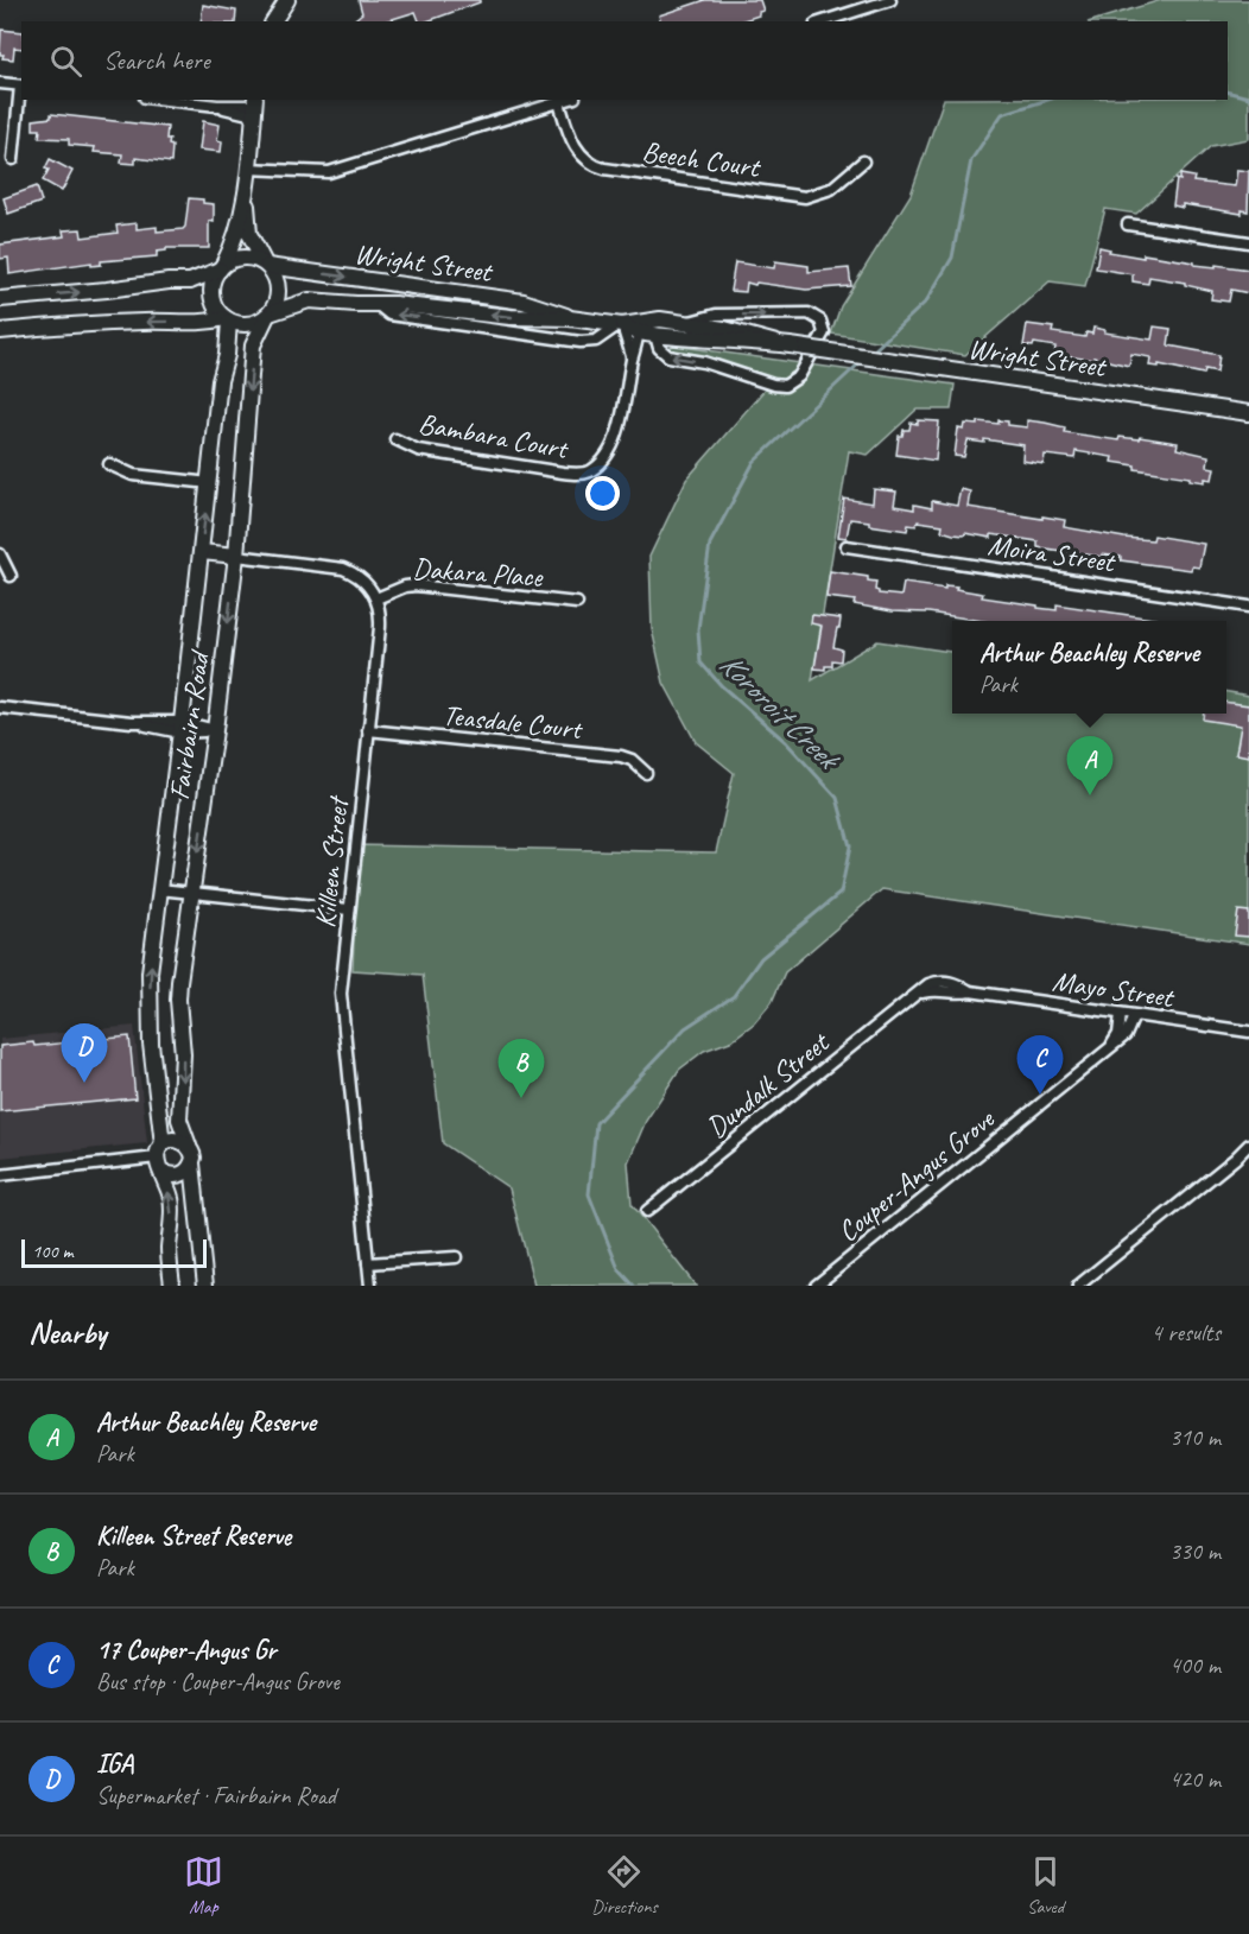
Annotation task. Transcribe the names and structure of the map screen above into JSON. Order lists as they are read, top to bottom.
{
  "streets": {
    "street": [
      "Beech Court",
      "Wright Street",
      "Bambara Court",
      "Moira Street",
      "Dakara Place",
      "Teasdale Court",
      "Fairbairn Road",
      "Killeen Street",
      "Mayo Street",
      "Dundalk Street",
      "Couper-Angus Grove"
    ]
  },
  "crossings": [
    ["Wright Street", "Bambara Court"],
    ["Wright Street", "Fairbairn Road"],
    ["Dakara Place", "Killeen Street"],
    ["Teasdale Court", "Killeen Street"],
    ["Mayo Street", "Dundalk Street"],
    ["Mayo Street", "Couper-Angus Grove"]
  ],
  "water": ["Kororoit Creek"],
  "scale_bar": "100 m",
  "page": {
    "search": "Search here",
    "popup": ["Arthur Beachley Reserve", "Park"],
    "pins": [
      "A",
      "D",
      "C",
      "B"
    ],
    "scale": "100 m",
    "heading": ["Nearby", "4 results"],
    "list": [
      {
        "mark": "A",
        "name": "Arthur Beachley Reserve",
        "note": "Park",
        "value": "310 m"
      },
      {
        "mark": "B",
        "name": "Killeen Street Reserve",
        "note": "Park",
        "value": "330 m"
      },
      {
        "mark": "C",
        "name": "17 Couper-Angus Gr",
        "note": "Bus stop · Couper-Angus Grove",
        "value": "400 m"
      },
      {
        "mark": "D",
        "name": "IGA",
        "note": "Supermarket · Fairbairn Road",
        "value": "420 m"
      }
    ],
    "nav": ["Map", "Directions", "Saved"]
  }
}
